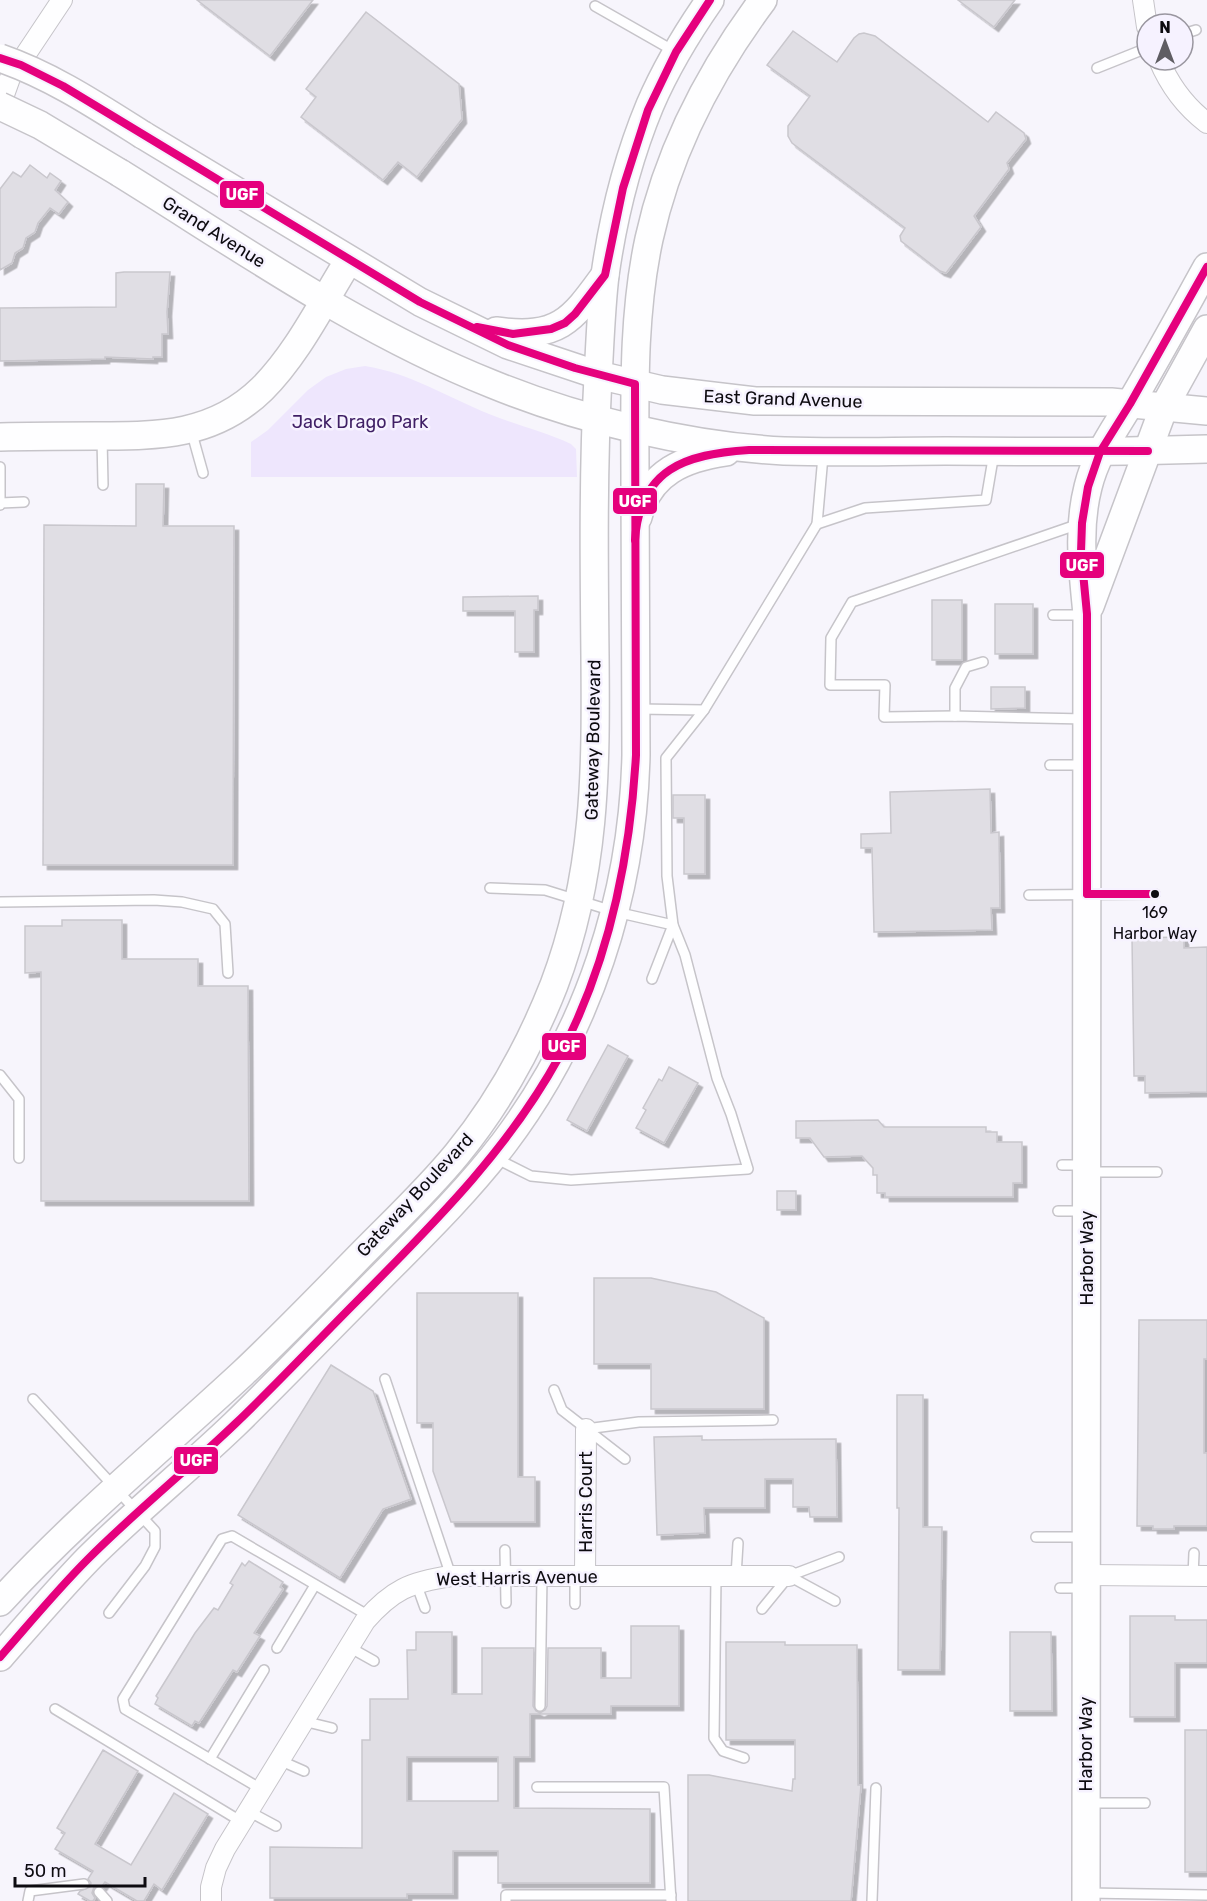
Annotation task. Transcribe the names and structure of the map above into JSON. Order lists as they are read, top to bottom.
{
  "streets": {
    "main road": [
      "Grand Avenue",
      "East Grand Avenue",
      "Gateway Boulevard",
      "Harbor Way"
    ],
    "street": ["Harris Court", "West Harris Avenue"]
  },
  "crossings": [
    ["Grand Avenue", "Gateway Boulevard"],
    ["East Grand Avenue", "Gateway Boulevard"],
    ["East Grand Avenue", "Harbor Way"],
    ["Harris Court", "West Harris Avenue"]
  ],
  "parks": ["Jack Drago Park"],
  "places": ["169 Harbor Way"],
  "lines": ["transit line UGF"],
  "scale_bar": "50 m",
  "north": "top"
}
